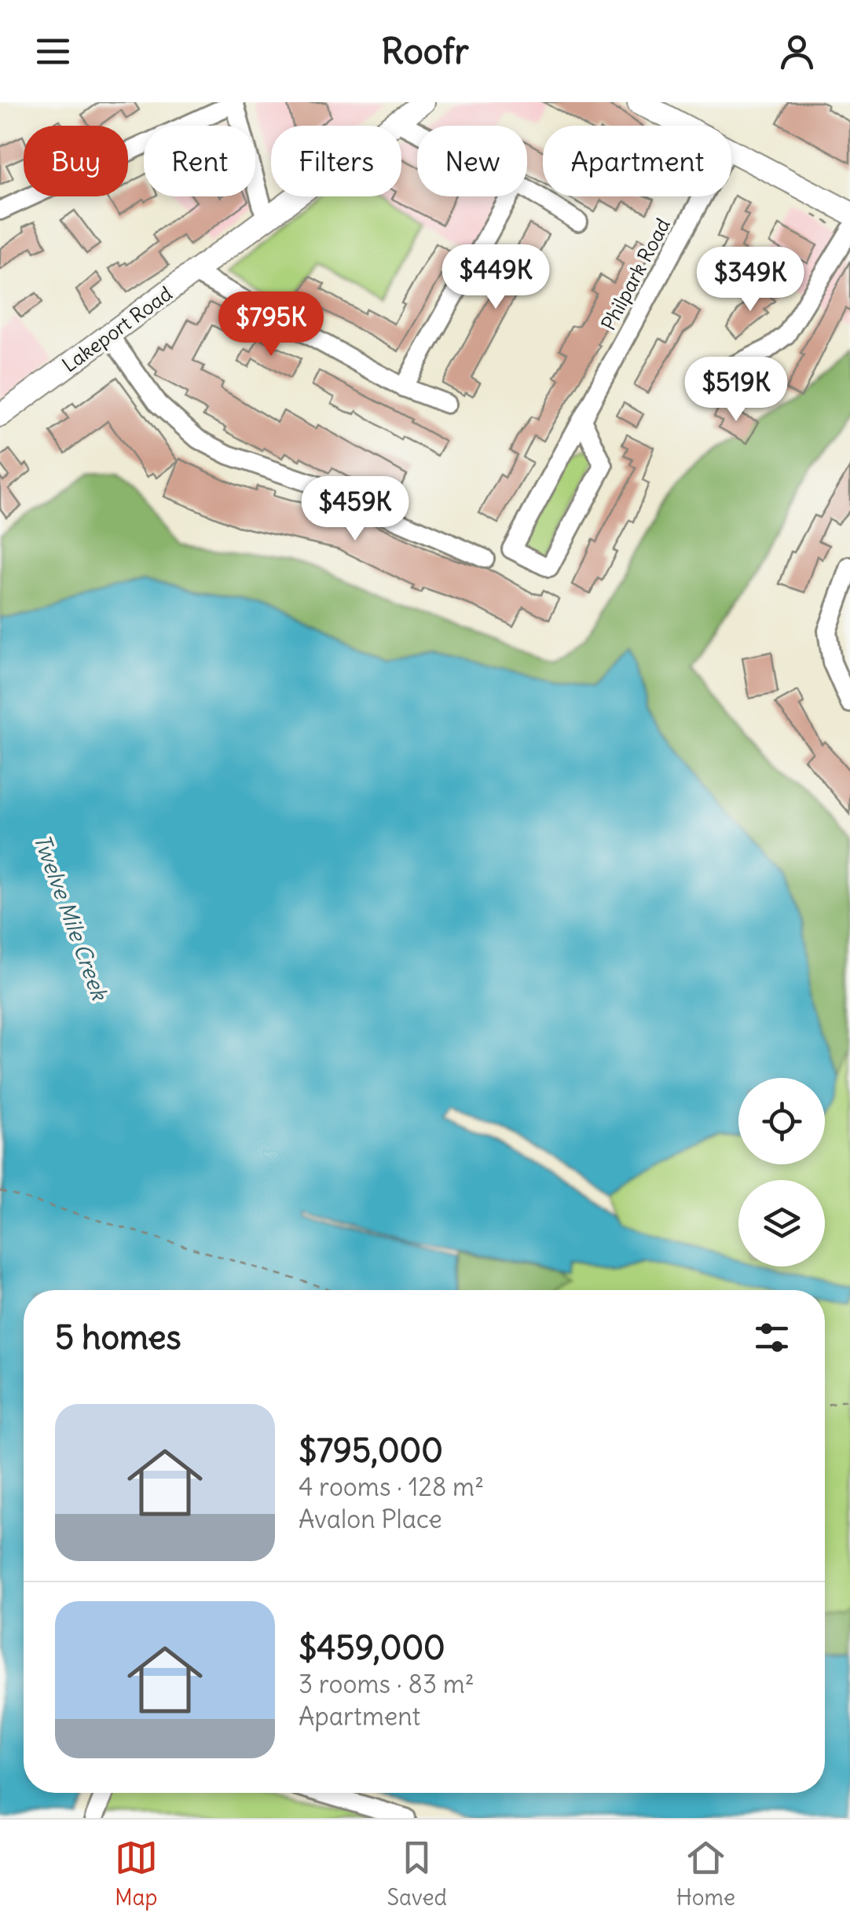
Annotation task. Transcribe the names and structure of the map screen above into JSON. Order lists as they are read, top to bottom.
{
  "streets": {
    "main road": ["Lakeport Road"],
    "street": ["Philpark Road"]
  },
  "water": ["Twelve Mile Creek"],
  "page": {
    "header": "Roofr",
    "chip": [
      "Buy",
      "Rent",
      "Filters",
      "New",
      "Apartment"
    ],
    "price": [
      "$449K",
      "$349K",
      "$795K",
      "$519K",
      "$459K"
    ],
    "heading": "5 homes",
    "list": [
      {
        "name": "$795,000",
        "note": "4 rooms · 128 m² · Avalon Place"
      },
      {
        "name": "$459,000",
        "note": "3 rooms · 83 m² · Apartment"
      }
    ],
    "tabs": ["Map", "Saved", "Home"]
  }
}
